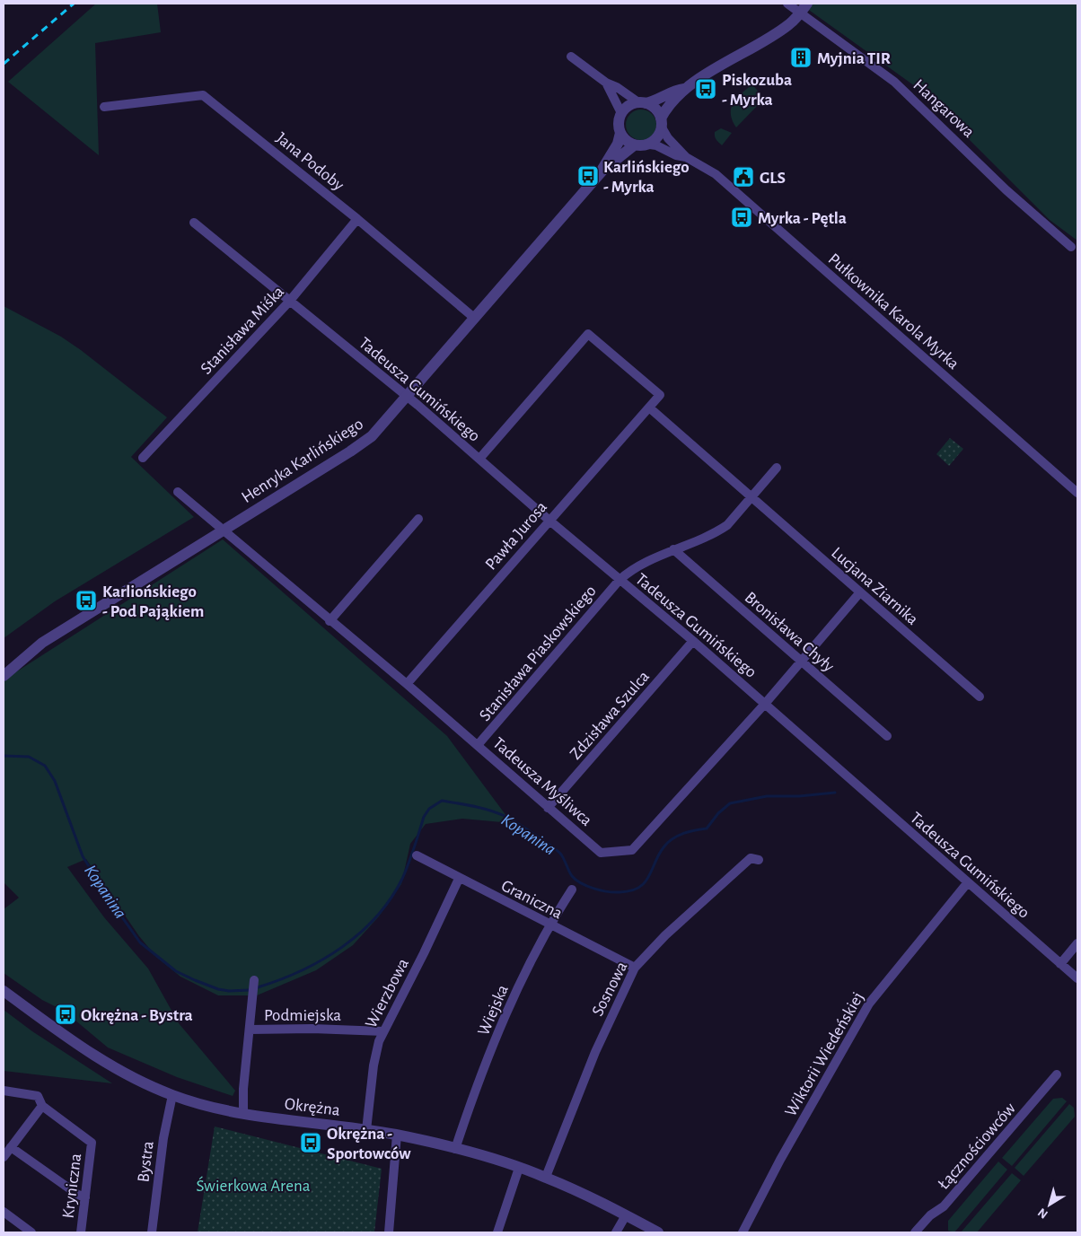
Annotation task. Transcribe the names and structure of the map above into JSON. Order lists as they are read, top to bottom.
{
  "streets": {
    "street": [
      "Hangarowa",
      "Jana Podoby",
      "Pułkownika Karola Myrka",
      "Stanisława Miśka",
      "Tadeusza Gumińskiego",
      "Henryka Karlińskiego",
      "Pawła Jurosa",
      "Lucjana Ziarnika",
      "Bronisława Chyły",
      "Stanisława Piaskowskiego",
      "Zdzisława Szulca",
      "Tadeusza Myśliwca",
      "Graniczna",
      "Sosnowa",
      "Wierzbowa",
      "Wiejska",
      "Podmiejska",
      "Wiktorii Wiedeńskiej",
      "Okrężna",
      "Łącznościowców",
      "Bystra",
      "Kryniczna"
    ]
  },
  "crossings": [
    ["Jana Podoby", "Stanisława Miśka"],
    ["Jana Podoby", "Henryka Karlińskiego"],
    ["Pułkownika Karola Myrka", "Henryka Karlińskiego"],
    ["Stanisława Miśka", "Tadeusza Gumińskiego"],
    ["Tadeusza Gumińskiego", "Henryka Karlińskiego"],
    ["Tadeusza Gumińskiego", "Pawła Jurosa"],
    ["Tadeusza Gumińskiego", "Stanisława Piaskowskiego"],
    ["Tadeusza Gumińskiego", "Zdzisława Szulca"],
    ["Tadeusza Gumińskiego", "Tadeusza Myśliwca"],
    ["Tadeusza Gumińskiego", "Wiktorii Wiedeńskiej"],
    ["Henryka Karlińskiego", "Tadeusza Myśliwca"],
    ["Pawła Jurosa", "Lucjana Ziarnika"],
    ["Pawła Jurosa", "Tadeusza Myśliwca"],
    ["Lucjana Ziarnika", "Stanisława Piaskowskiego"],
    ["Lucjana Ziarnika", "Tadeusza Myśliwca"],
    ["Bronisława Chyły", "Stanisława Piaskowskiego"],
    ["Bronisława Chyły", "Tadeusza Myśliwca"],
    ["Stanisława Piaskowskiego", "Tadeusza Myśliwca"],
    ["Zdzisława Szulca", "Tadeusza Myśliwca"],
    ["Graniczna", "Sosnowa"],
    ["Graniczna", "Wierzbowa"],
    ["Graniczna", "Wiejska"],
    ["Sosnowa", "Okrężna"],
    ["Wierzbowa", "Podmiejska"],
    ["Wierzbowa", "Okrężna"],
    ["Wiejska", "Okrężna"],
    ["Podmiejska", "Okrężna"],
    ["Okrężna", "Bystra"]
  ],
  "water": ["Kopanina"],
  "parks": ["Świerkowa Arena"],
  "places": {
    "building": ["Myjnia TIR"],
    "bus stop": [
      "Piskozuba - Myrka",
      "Karlińskiego - Myrka",
      "Myrka - Pętla",
      "Karliońskiego - Pod Pająkiem",
      "Okrężna - Bystra",
      "Okrężna - Sportowców"
    ],
    "public building": ["GLS"]
  },
  "north": "bottom left"
}
